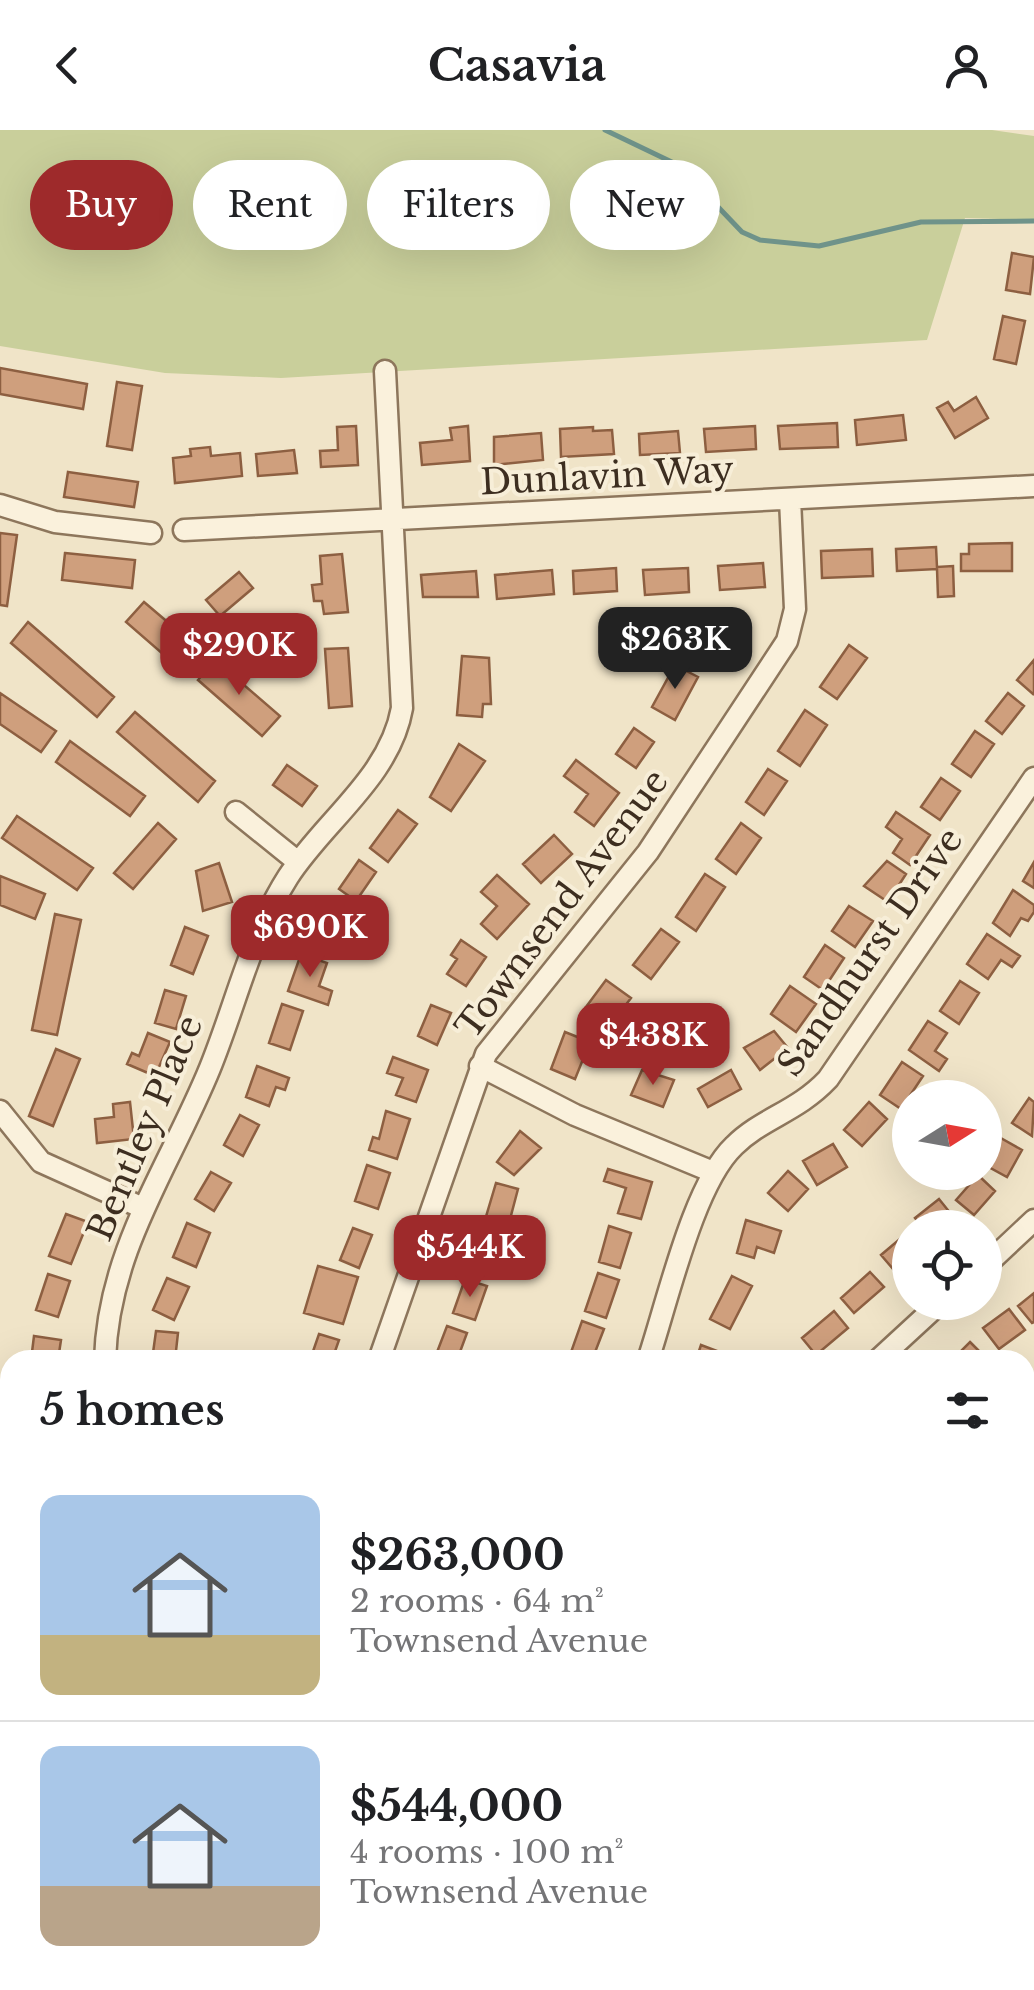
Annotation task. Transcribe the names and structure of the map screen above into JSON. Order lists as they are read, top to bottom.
{
  "streets": {
    "street": [
      "Dunlavin Way",
      "Townsend Avenue",
      "Sandhurst Drive",
      "Bentley Place"
    ]
  },
  "crossings": [
    ["Dunlavin Way", "Townsend Avenue"],
    ["Dunlavin Way", "Bentley Place"]
  ],
  "north": "right",
  "page": {
    "header": "Casavia",
    "chip": [
      "Buy",
      "Rent",
      "Filters",
      "New"
    ],
    "price": [
      "$263K",
      "$290K",
      "$690K",
      "$438K",
      "$544K"
    ],
    "heading": "5 homes",
    "list": [
      {
        "name": "$263,000",
        "note": "2 rooms · 64 m² · Townsend Avenue"
      },
      {
        "name": "$544,000",
        "note": "4 rooms · 100 m² · Townsend Avenue"
      }
    ]
  }
}
